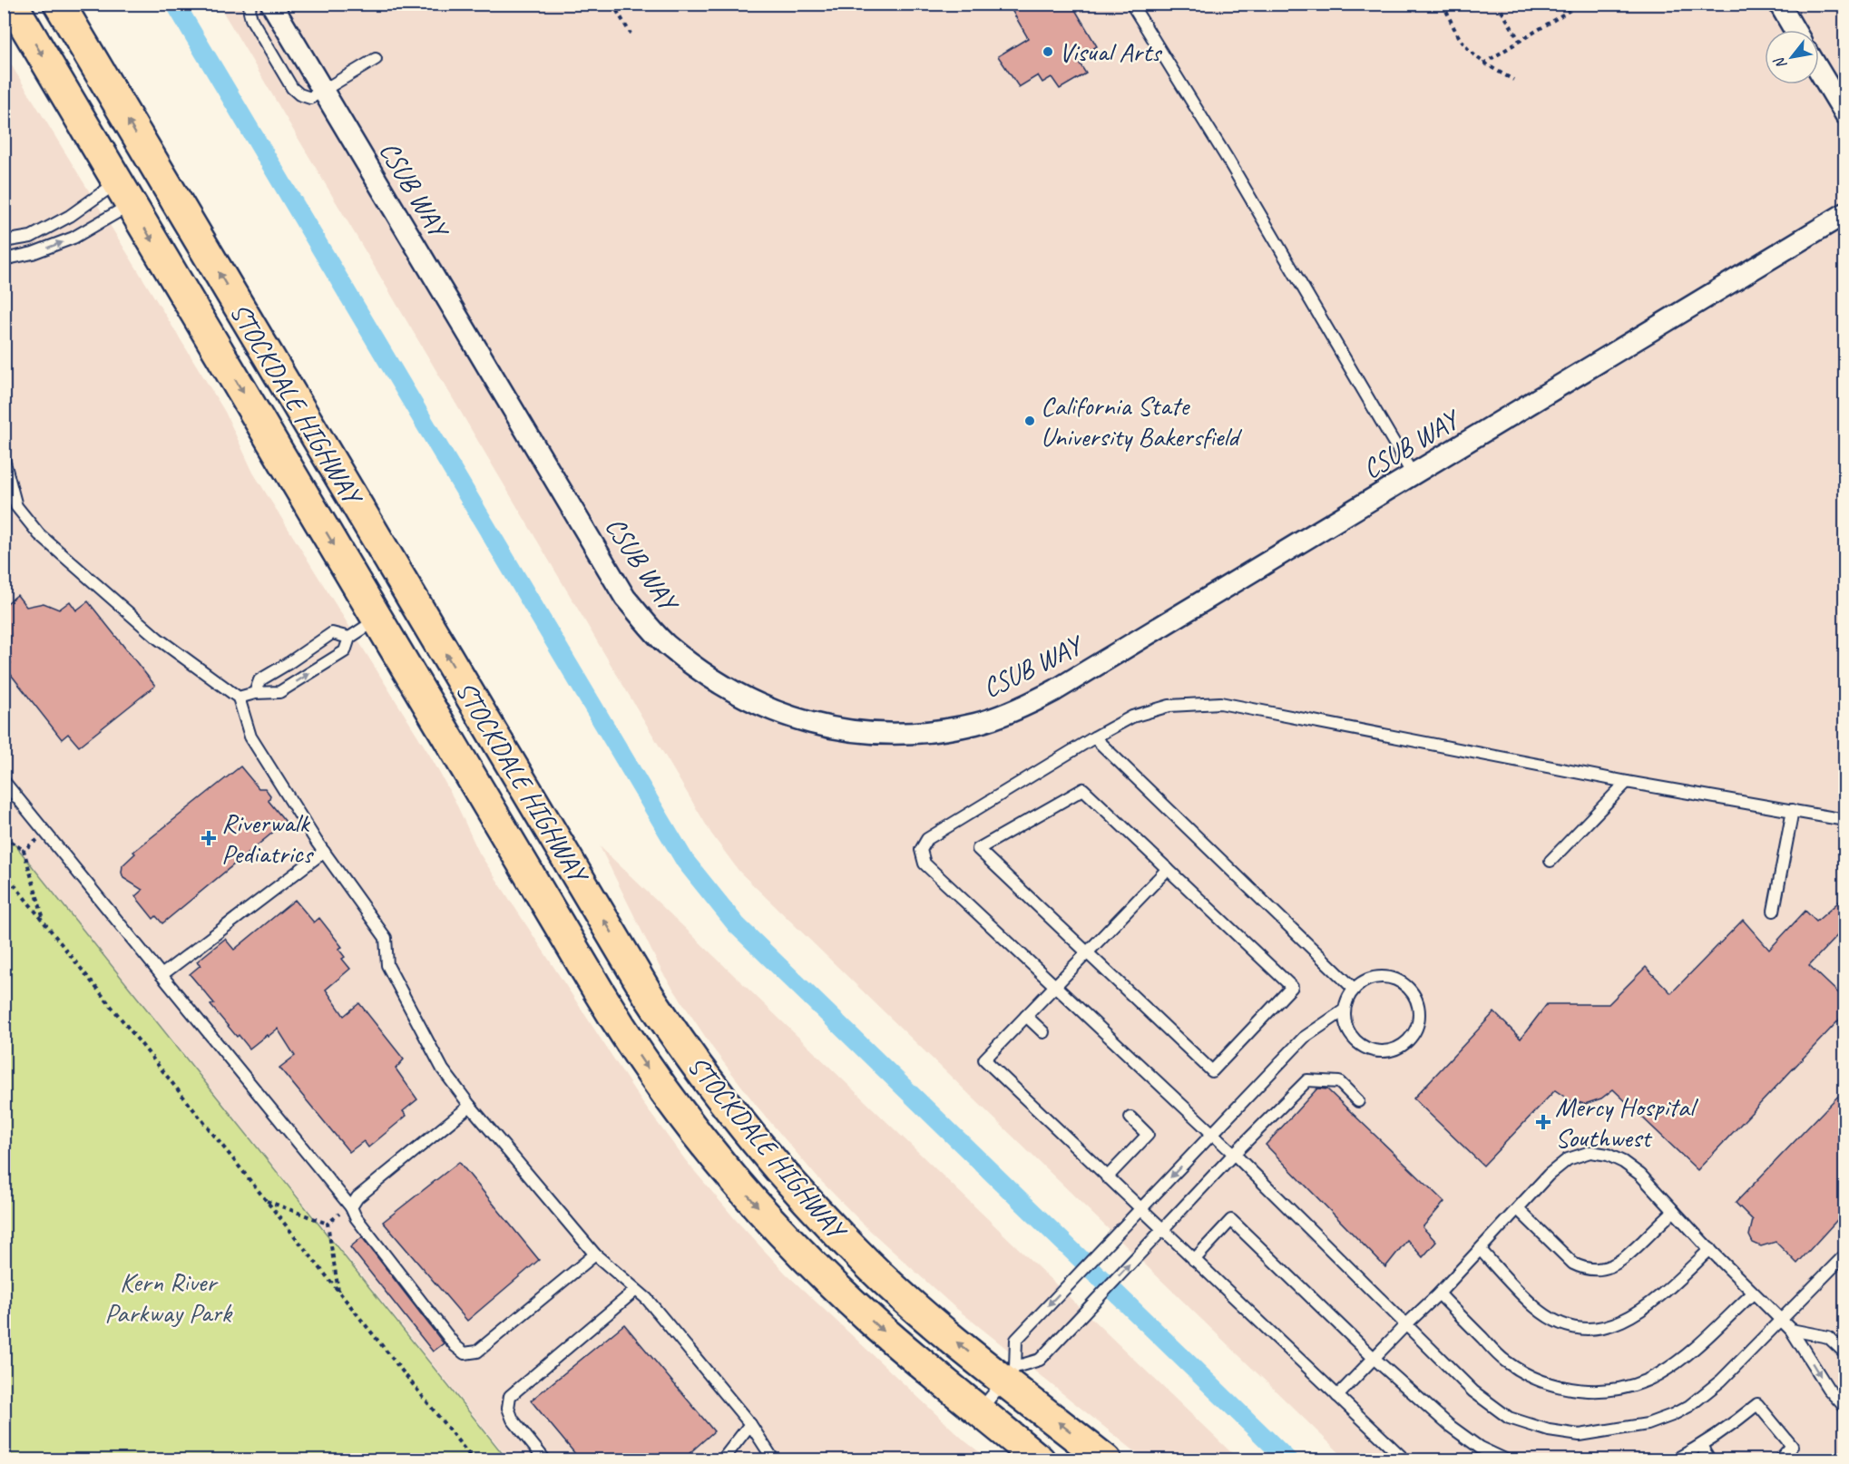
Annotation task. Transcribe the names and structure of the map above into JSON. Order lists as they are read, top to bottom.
{
  "streets": {
    "main road": ["STOCKDALE HIGHWAY"],
    "street": ["CSUB WAY"]
  },
  "parks": ["Kern River Parkway Park"],
  "places": {
    "other": ["Visual Arts", "California State University Bakersfield"],
    "health": ["Riverwalk Pediatrics", "Mercy Hospital Southwest"]
  },
  "north": "bottom left"
}
